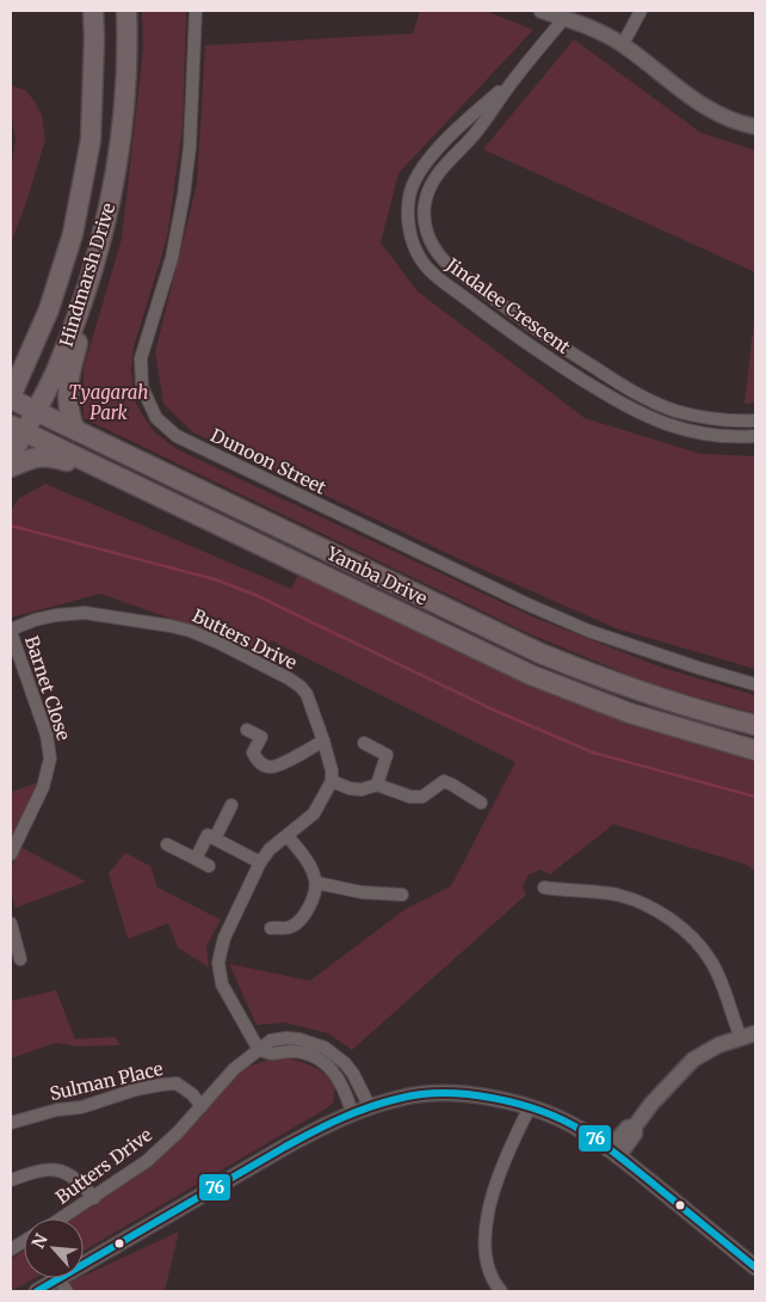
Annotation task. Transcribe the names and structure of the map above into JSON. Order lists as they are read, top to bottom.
{
  "streets": {
    "main road": ["Hindmarsh Drive", "Yamba Drive"],
    "street": [
      "Jindalee Crescent",
      "Dunoon Street",
      "Butters Drive",
      "Barnet Close",
      "Sulman Place"
    ]
  },
  "crossings": [
    ["Hindmarsh Drive", "Yamba Drive"],
    ["Butters Drive", "Barnet Close"],
    ["Butters Drive", "Sulman Place"]
  ],
  "parks": ["Tyagarah Park"],
  "lines": ["transit line 76"],
  "north": "top left"
}
